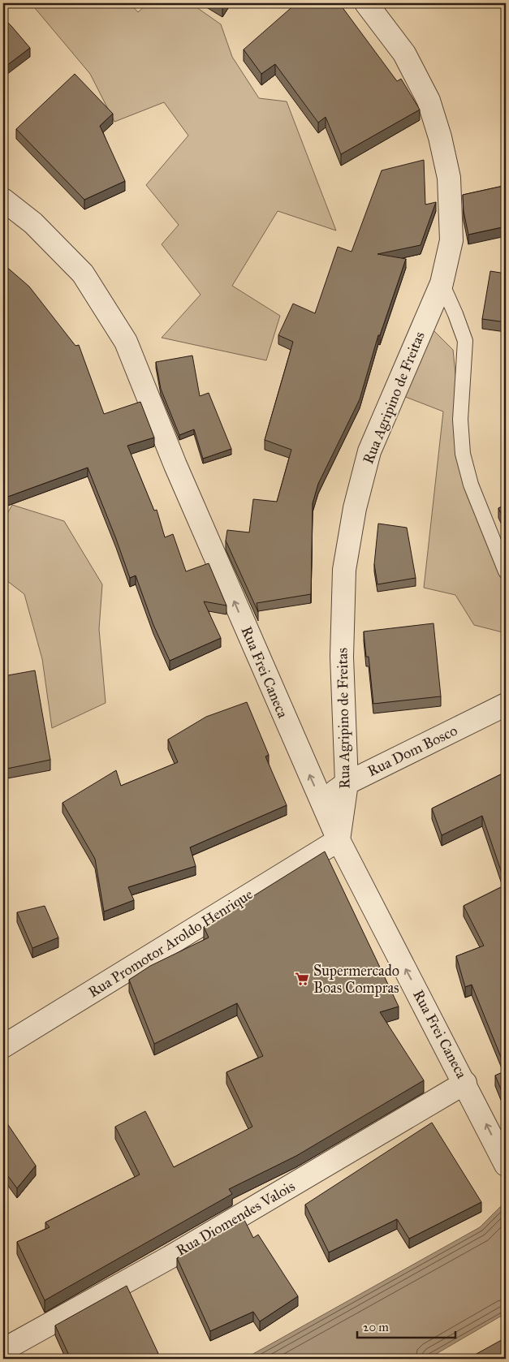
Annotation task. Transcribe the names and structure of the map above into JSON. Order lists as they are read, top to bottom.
{
  "streets": {
    "street": [
      "Rua Agripino de Freitas",
      "Rua Frei Caneca",
      "Rua Dom Bosco",
      "Rua Promotor Aroldo Henrique",
      "Rua Diomendes Valois"
    ]
  },
  "crossings": [
    ["Rua Agripino de Freitas", "Rua Frei Caneca"],
    ["Rua Agripino de Freitas", "Rua Dom Bosco"],
    ["Rua Agripino de Freitas", "Rua Promotor Aroldo Henrique"],
    ["Rua Frei Caneca", "Rua Dom Bosco"],
    ["Rua Frei Caneca", "Rua Promotor Aroldo Henrique"],
    ["Rua Frei Caneca", "Rua Diomendes Valois"]
  ],
  "one_way": ["Rua Frei Caneca"],
  "places": {
    "supermarket": ["Supermercado Boas Compras"]
  },
  "scale_bar": "20 m"
}
